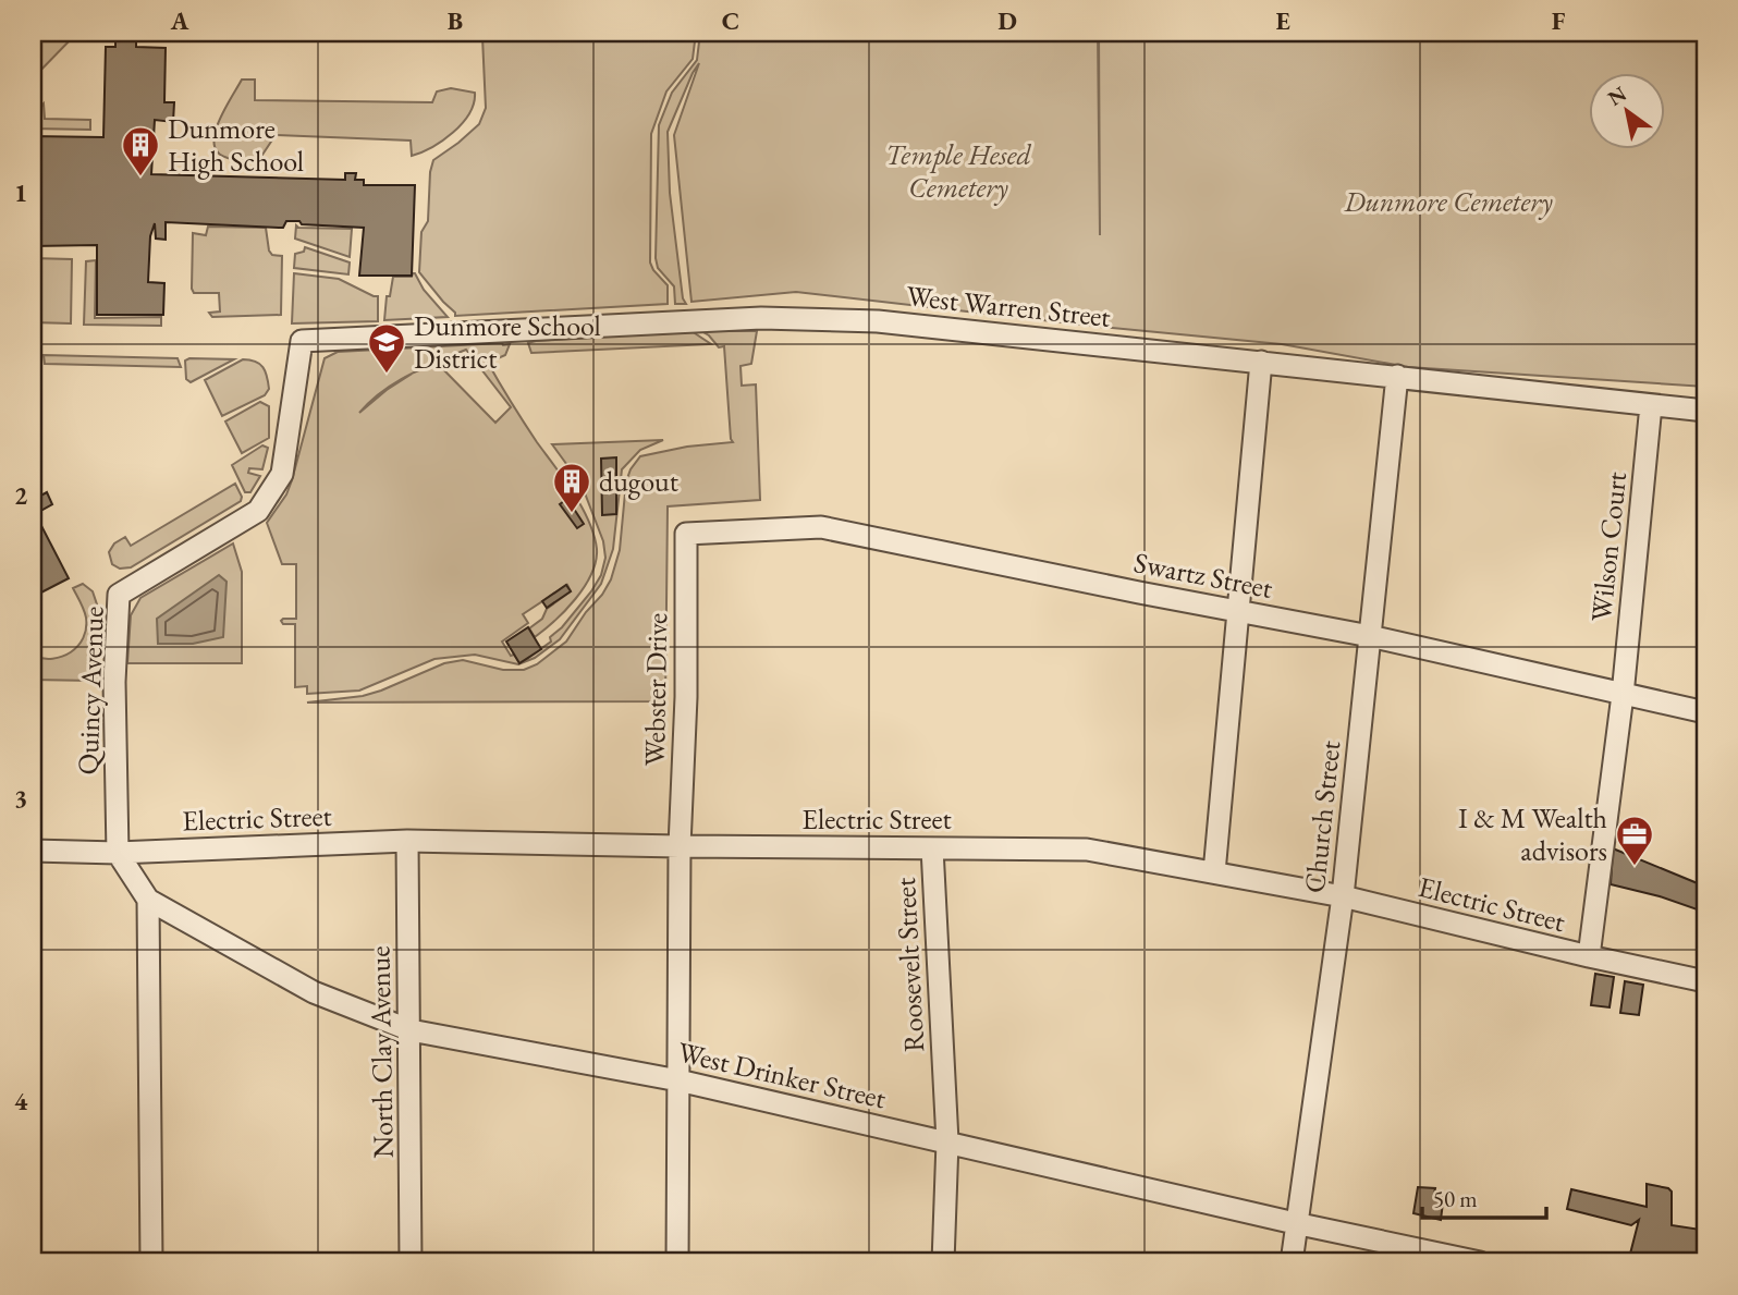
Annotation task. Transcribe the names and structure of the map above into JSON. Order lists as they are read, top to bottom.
{
  "streets": {
    "street": [
      "West Warren Street",
      "Wilson Court",
      "Swartz Street",
      "Webster Drive",
      "Quincy Avenue",
      "Church Street",
      "Electric Street",
      "Roosevelt Street",
      "North Clay Avenue",
      "West Drinker Street"
    ]
  },
  "crossings": [
    ["West Warren Street", "Wilson Court"],
    ["West Warren Street", "Quincy Avenue"],
    ["West Warren Street", "Church Street"],
    ["Wilson Court", "Swartz Street"],
    ["Wilson Court", "Electric Street"],
    ["Swartz Street", "Webster Drive"],
    ["Swartz Street", "Church Street"],
    ["Webster Drive", "Electric Street"],
    ["Webster Drive", "West Drinker Street"],
    ["Quincy Avenue", "Electric Street"],
    ["Quincy Avenue", "West Drinker Street"],
    ["Church Street", "Electric Street"],
    ["Church Street", "West Drinker Street"],
    ["Electric Street", "Roosevelt Street"],
    ["Electric Street", "North Clay Avenue"],
    ["Electric Street", "West Drinker Street"],
    ["Roosevelt Street", "West Drinker Street"],
    ["North Clay Avenue", "West Drinker Street"]
  ],
  "parks": ["Temple Hesed Cemetery", "Dunmore Cemetery"],
  "places": {
    "building": ["Dunmore High School", "dugout"],
    "school or university": ["Dunmore School District"],
    "office": ["I & M Wealth advisors"]
  },
  "scale_bar": "50 m",
  "north": "top left",
  "grid": {
    "columns": [
      "A",
      "B",
      "C",
      "D",
      "E",
      "F"
    ],
    "rows": [
      "1",
      "2",
      "3",
      "4"
    ]
  }
}
